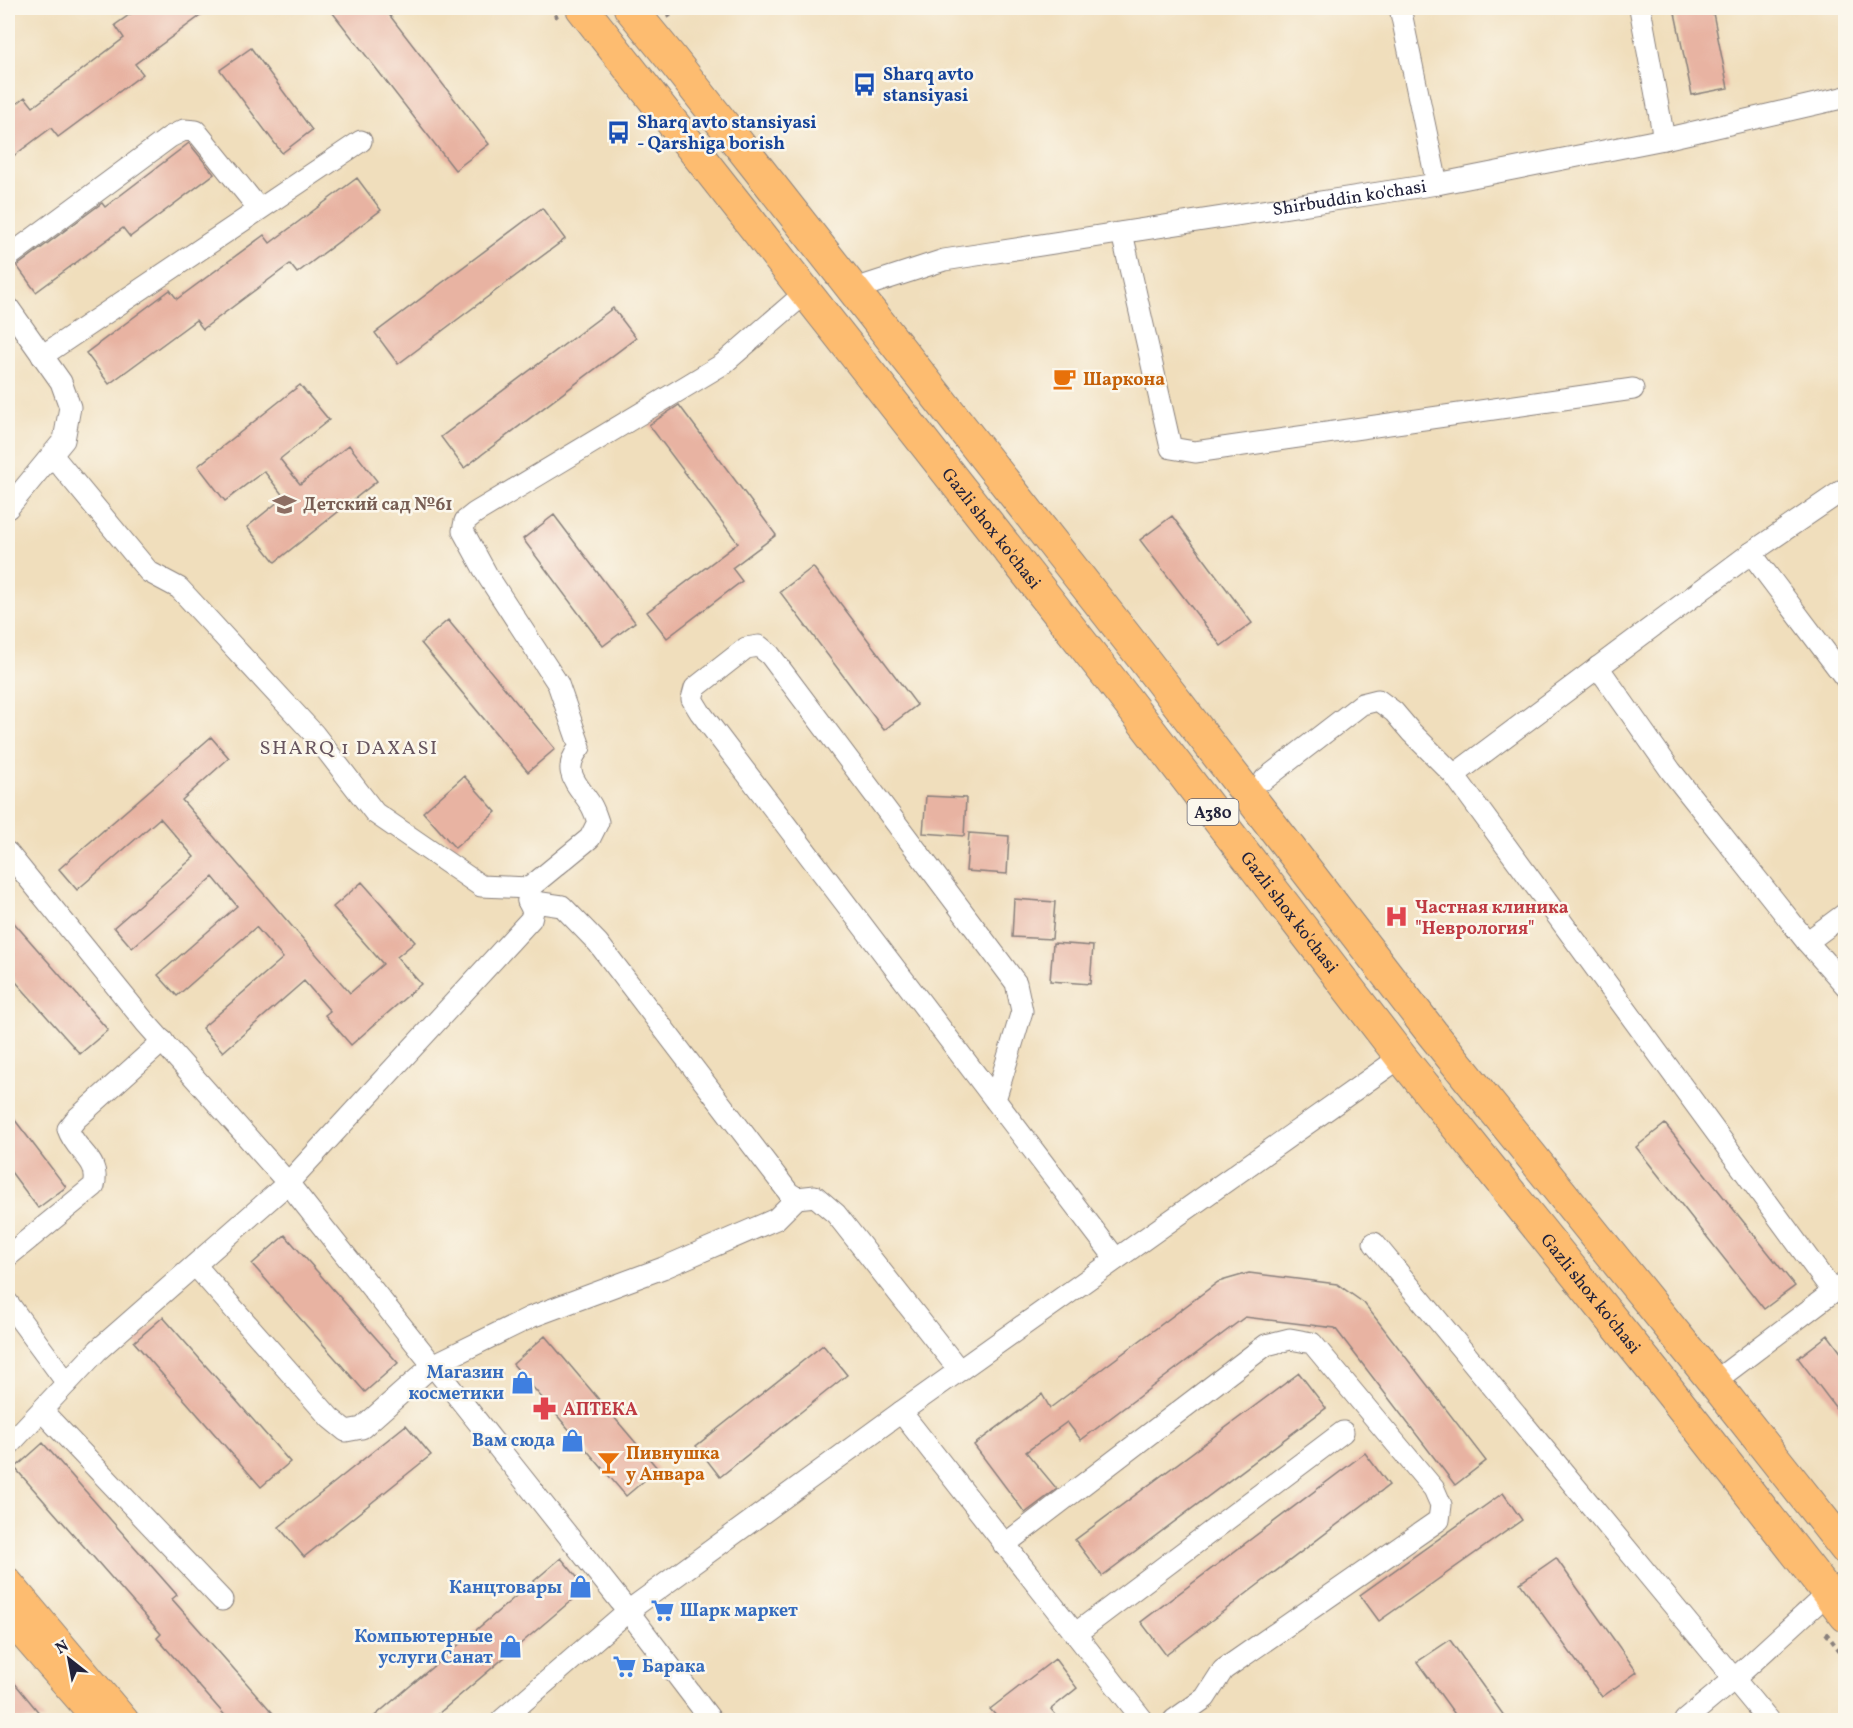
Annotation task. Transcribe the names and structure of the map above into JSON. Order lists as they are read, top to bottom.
{
  "streets": {
    "highway": ["Gazli shox ko'chasi", "A380"],
    "street": ["Shirbuddin ko'chasi"]
  },
  "crossings": [
    ["Shirbuddin ko'chasi", "Gazli shox ko'chasi"]
  ],
  "districts": ["SHARQ 1 DAXASI"],
  "places": {
    "bus stop": ["Sharq avto stansiyasi", "Sharq avto stansiyasi - Qarshiga borish"],
    "cafe": ["Шаркона"],
    "school or university": ["Детский сад №61"],
    "hospital": ["Частная клиника \"Неврология\""],
    "shop": [
      "Магазин косметики",
      "Вам сюда",
      "Канцтовары",
      "Компьютерные услуги Санат"
    ],
    "pharmacy": ["АПТЕКА"],
    "bar": ["Пивнушка у Анвара"],
    "supermarket": ["Шарк маркет", "Барака"]
  },
  "north": "top left"
}
